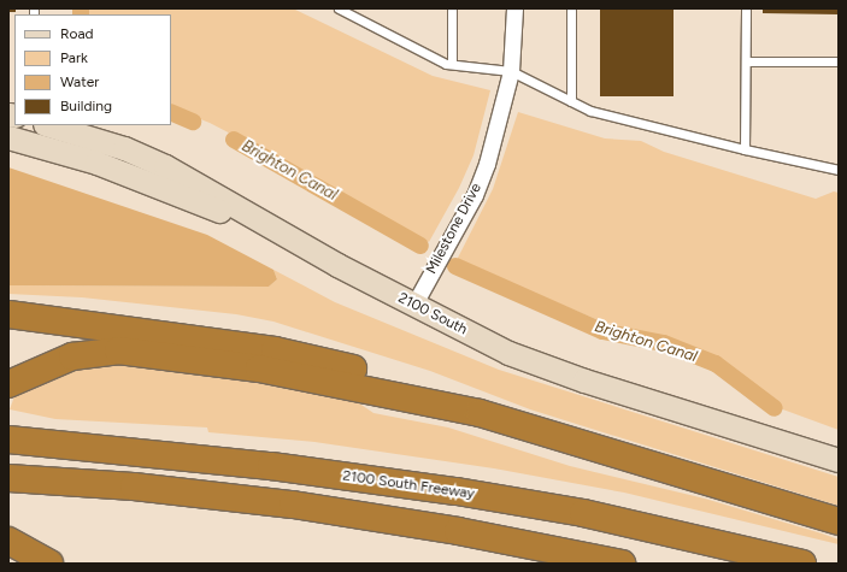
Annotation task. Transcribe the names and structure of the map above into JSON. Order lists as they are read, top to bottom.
{
  "streets": {
    "highway": ["2100 South Freeway"],
    "main road": ["2100 South"],
    "street": ["Milestone Drive"]
  },
  "crossings": [
    ["Milestone Drive", "2100 South"]
  ],
  "water": ["Brighton Canal"],
  "legend": [
    "Road",
    "Park",
    "Water",
    "Building"
  ]
}
